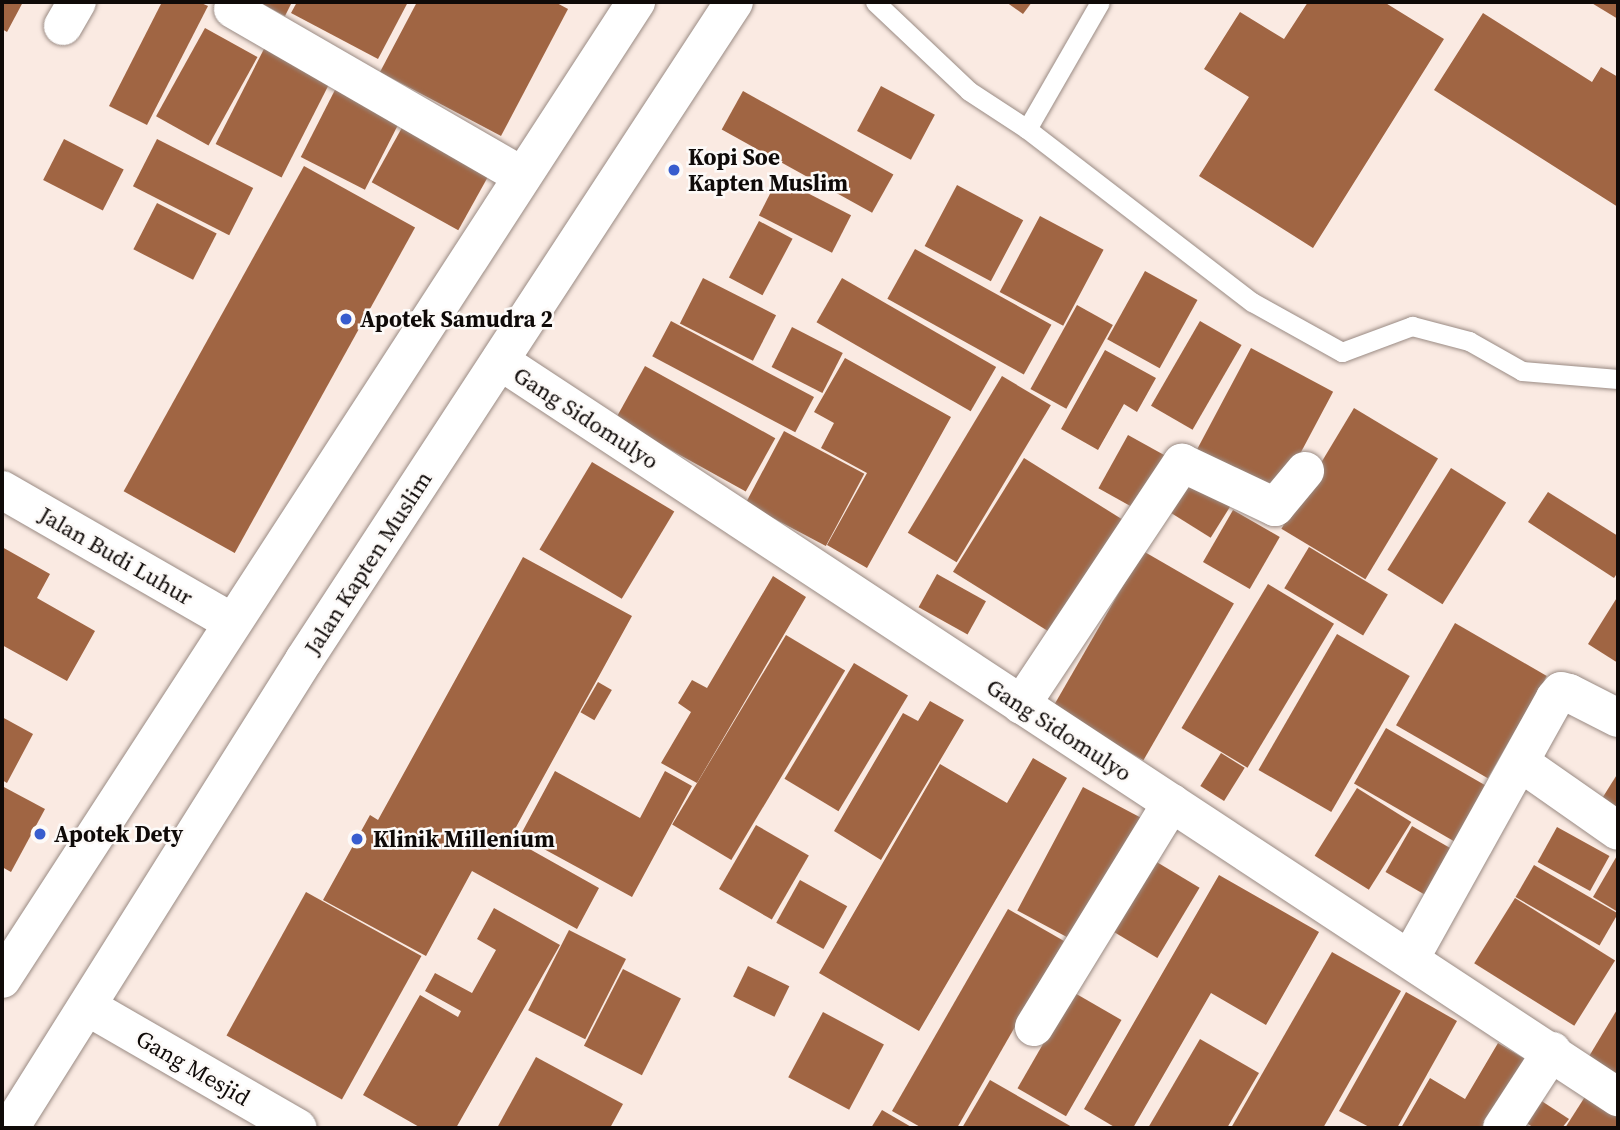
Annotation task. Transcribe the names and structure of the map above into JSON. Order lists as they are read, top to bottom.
{
  "streets": {
    "street": [
      "Gang Sidomulyo",
      "Jalan Budi Luhur",
      "Jalan Kapten Muslim",
      "Gang Mesjid"
    ]
  },
  "crossings": [
    ["Gang Sidomulyo", "Jalan Kapten Muslim"],
    ["Jalan Kapten Muslim", "Gang Mesjid"]
  ],
  "places": [
    "Kopi Soe Kapten Muslim",
    "Apotek Samudra 2",
    "Apotek Dety",
    "Klinik Millenium"
  ]
}
